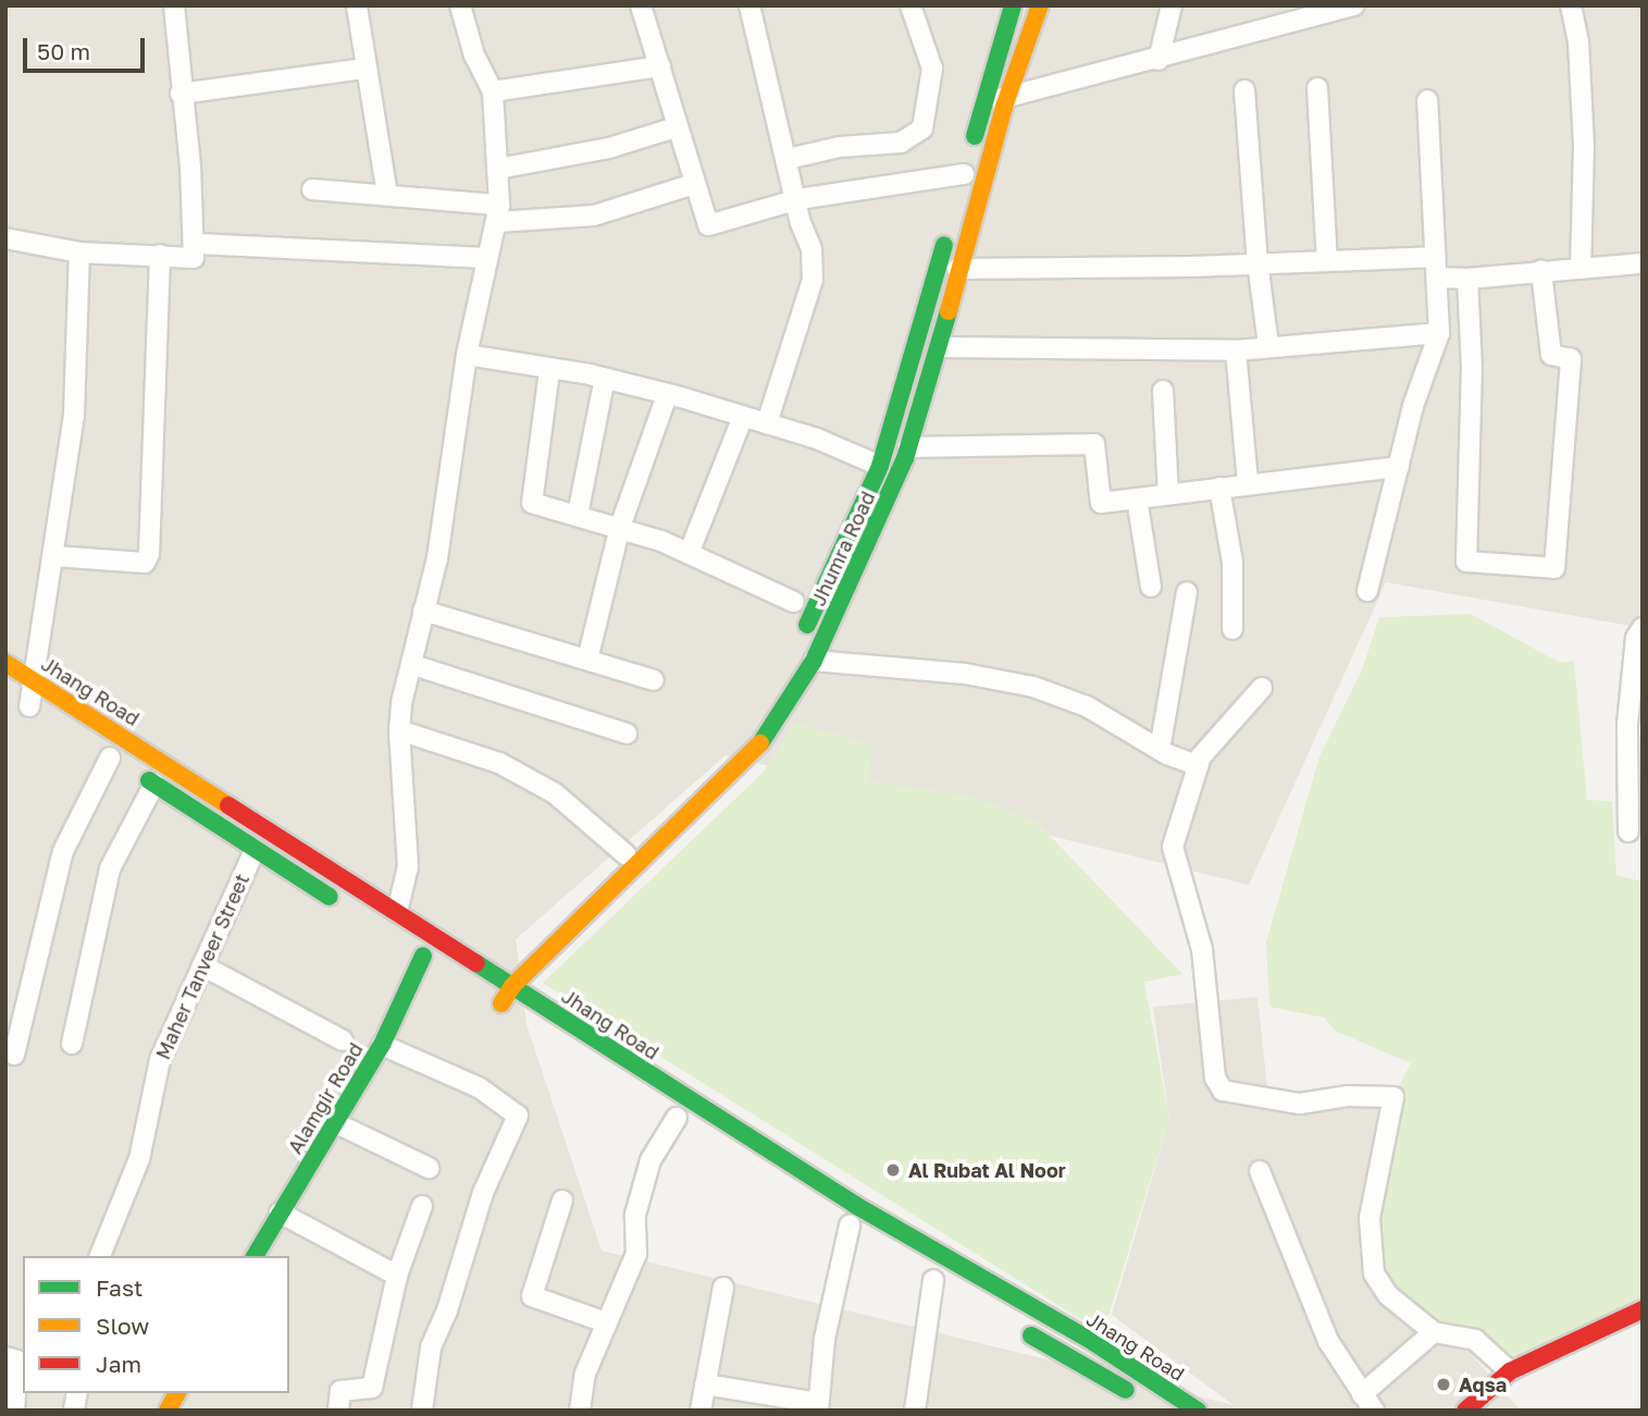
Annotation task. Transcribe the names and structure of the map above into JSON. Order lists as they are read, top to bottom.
{
  "streets": {
    "main road": ["Jhumra Road", "Jhang Road", "Alamgir Road"],
    "street": ["Maher Tanveer Street"]
  },
  "crossings": [
    ["Jhumra Road", "Jhang Road"]
  ],
  "places": ["Al Rubat Al Noor", "Aqsa"],
  "legend": ["Fast", "Slow", "Jam"],
  "scale_bar": "50 m"
}
